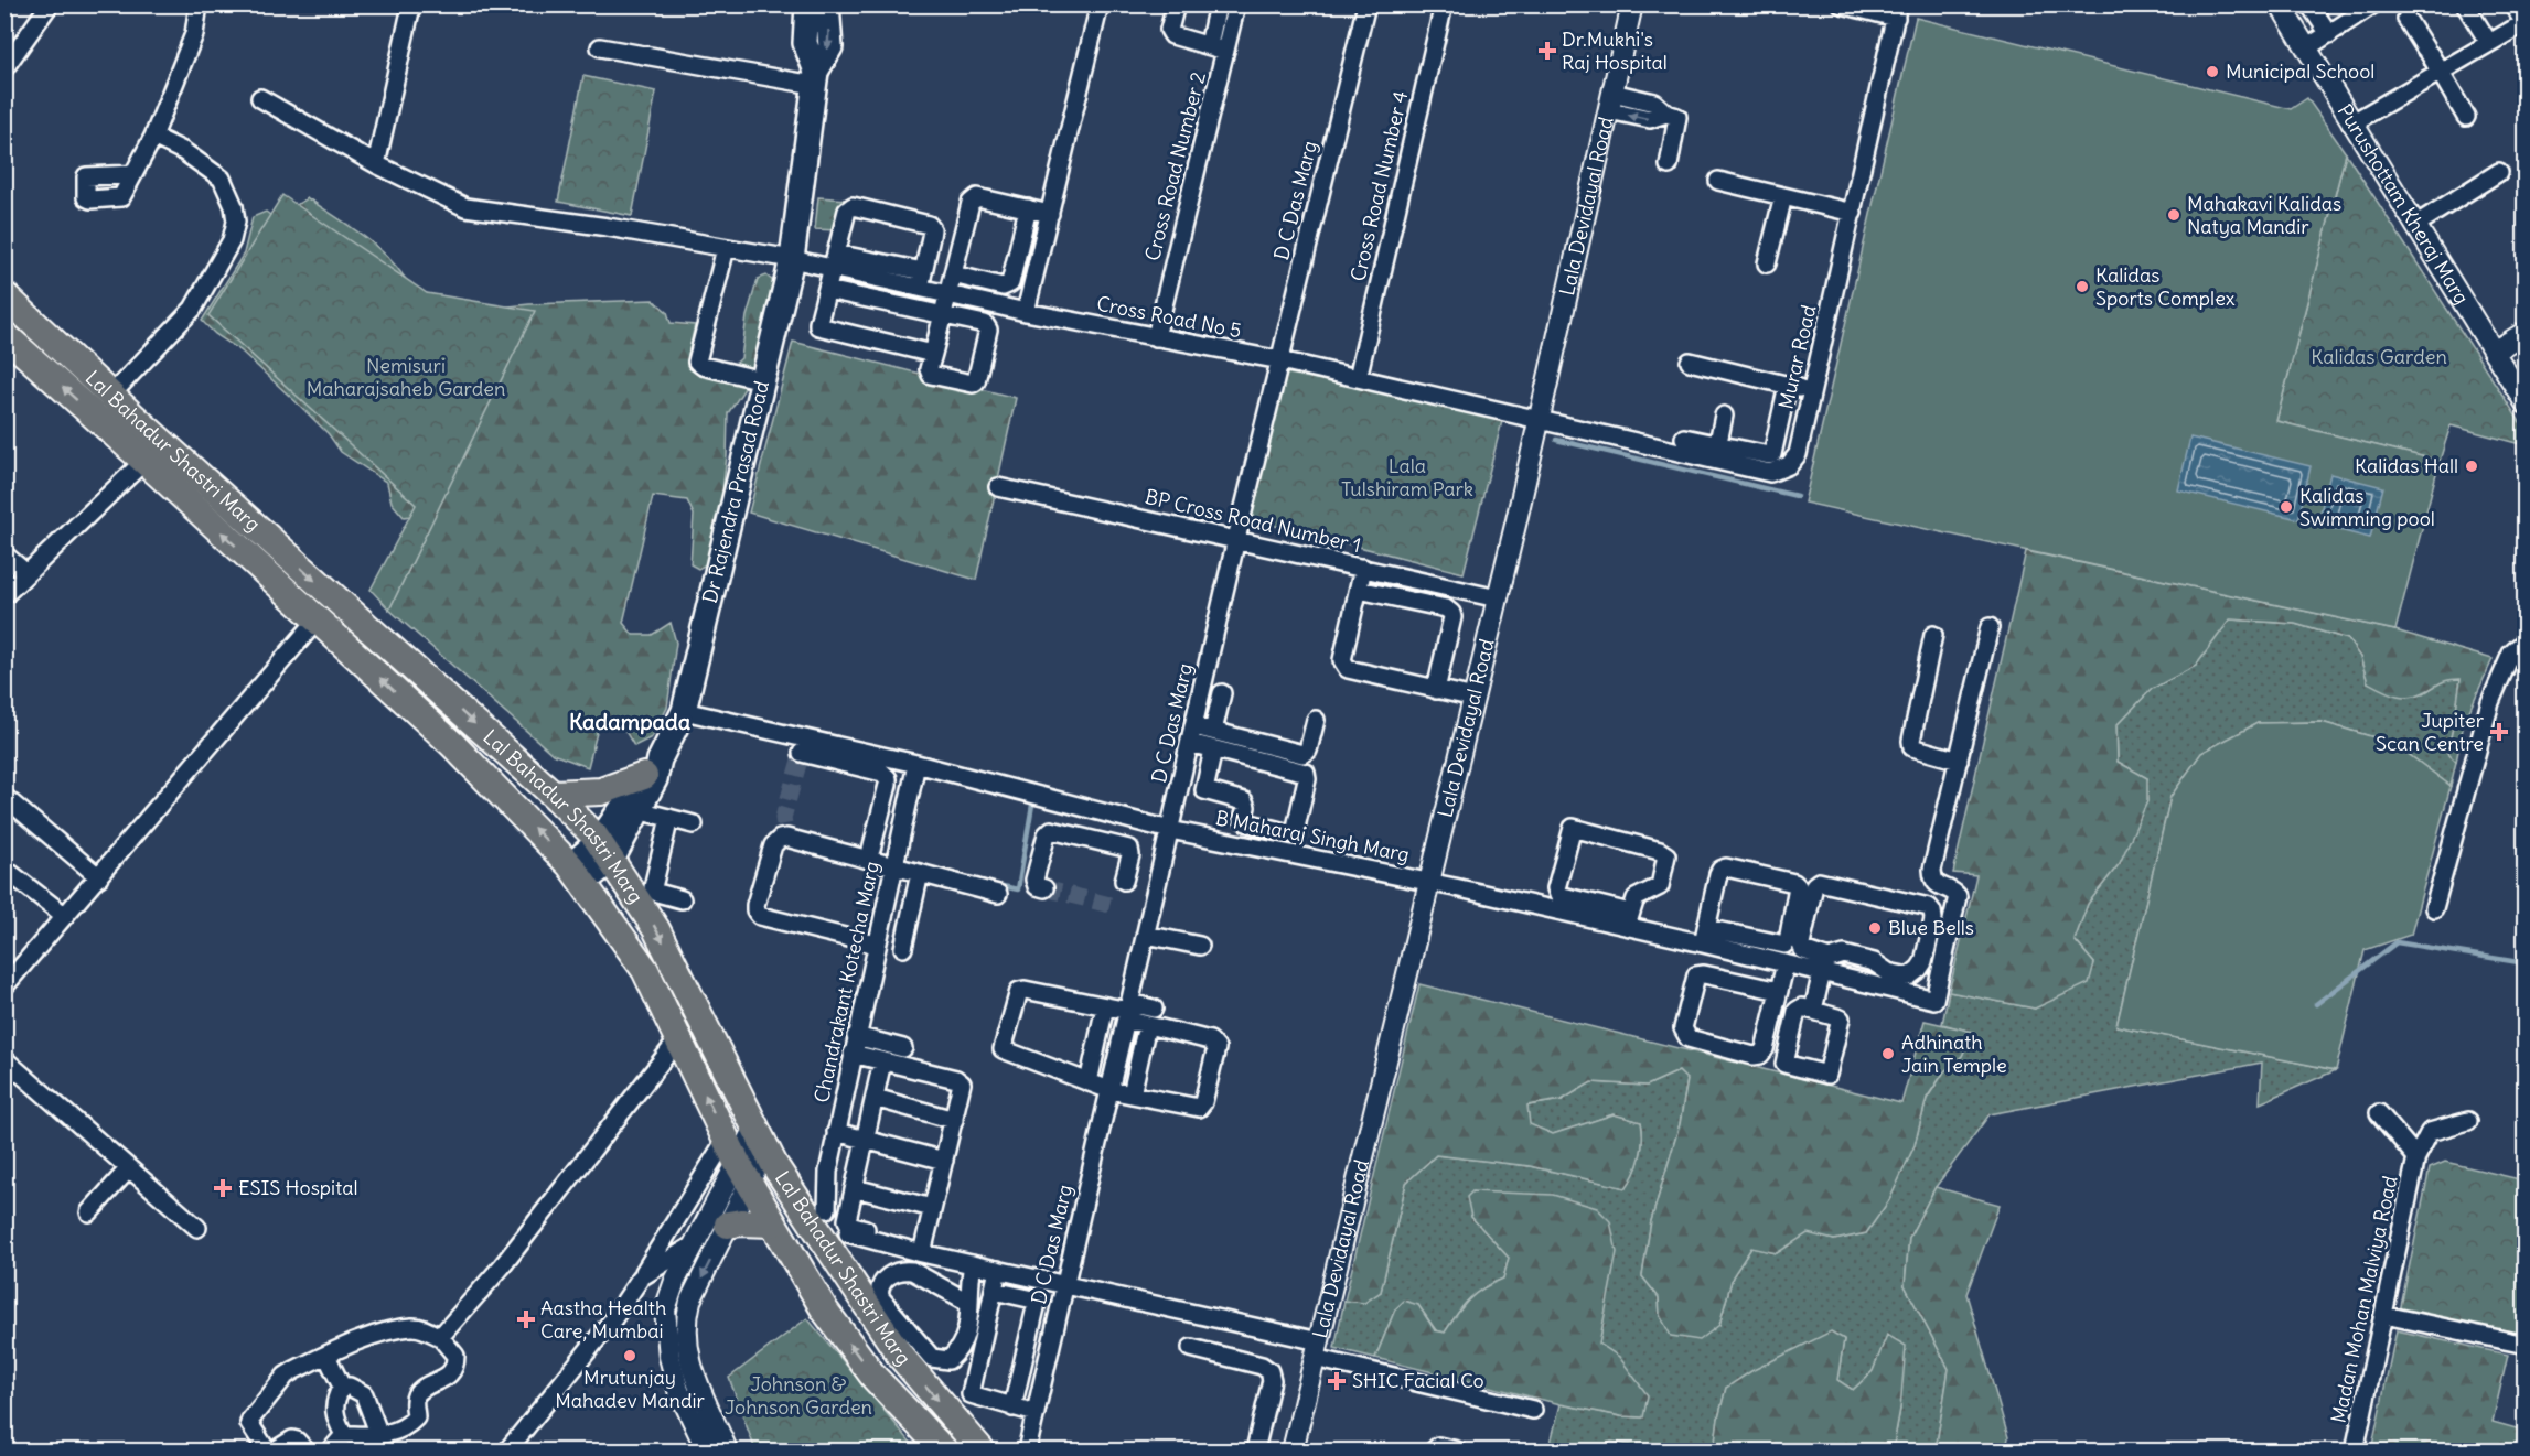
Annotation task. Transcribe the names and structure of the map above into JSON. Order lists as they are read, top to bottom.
{
  "streets": {
    "main road": ["Lal Bahadur Shastri Marg", "Dr Rajendra Prasad Road"],
    "street": [
      "Cross Road Number 2",
      "Cross Road Number 4",
      "D C Das Marg",
      "Purushottam Kheraj Marg",
      "Lala Devidayal Road",
      "Cross Road No 5",
      "Murar Road",
      "BP Cross Road Number 1",
      "B Maharaj Singh Marg",
      "Chandrakant Kotecha Marg",
      "Madan Mohan Malviya Road"
    ]
  },
  "crossings": [
    ["Cross Road Number 2", "Cross Road No 5"],
    ["Cross Road Number 4", "Cross Road No 5"],
    ["D C Das Marg", "Cross Road No 5"],
    ["D C Das Marg", "BP Cross Road Number 1"],
    ["D C Das Marg", "B Maharaj Singh Marg"],
    ["Lala Devidayal Road", "Cross Road No 5"],
    ["Lala Devidayal Road", "Murar Road"],
    ["Lala Devidayal Road", "BP Cross Road Number 1"],
    ["Lala Devidayal Road", "B Maharaj Singh Marg"],
    ["Cross Road No 5", "Murar Road"],
    ["Cross Road No 5", "Dr Rajendra Prasad Road"],
    ["Lal Bahadur Shastri Marg", "Dr Rajendra Prasad Road"],
    ["Dr Rajendra Prasad Road", "B Maharaj Singh Marg"],
    ["B Maharaj Singh Marg", "Chandrakant Kotecha Marg"]
  ],
  "districts": ["Kadampada"],
  "parks": [
    "Kalidas Garden",
    "Nemisuri Maharajsaheb Garden",
    "Lala Tulshiram Park",
    "Johnson & Johnson Garden"
  ],
  "places": {
    "health": [
      "Dr.Mukhi's Raj Hospital",
      "Jupiter Scan Centre",
      "ESIS Hospital",
      "Aastha Health Care, Mumbai",
      "SHIC Facial Co"
    ],
    "other": [
      "Municipal School",
      "Mahakavi Kalidas Natya Mandir",
      "Kalidas Sports Complex",
      "Kalidas Hall",
      "Kalidas Swimming pool",
      "Blue Bells",
      "Adhinath Jain Temple",
      "Mrutunjay Mahadev Mandir"
    ]
  }
}
